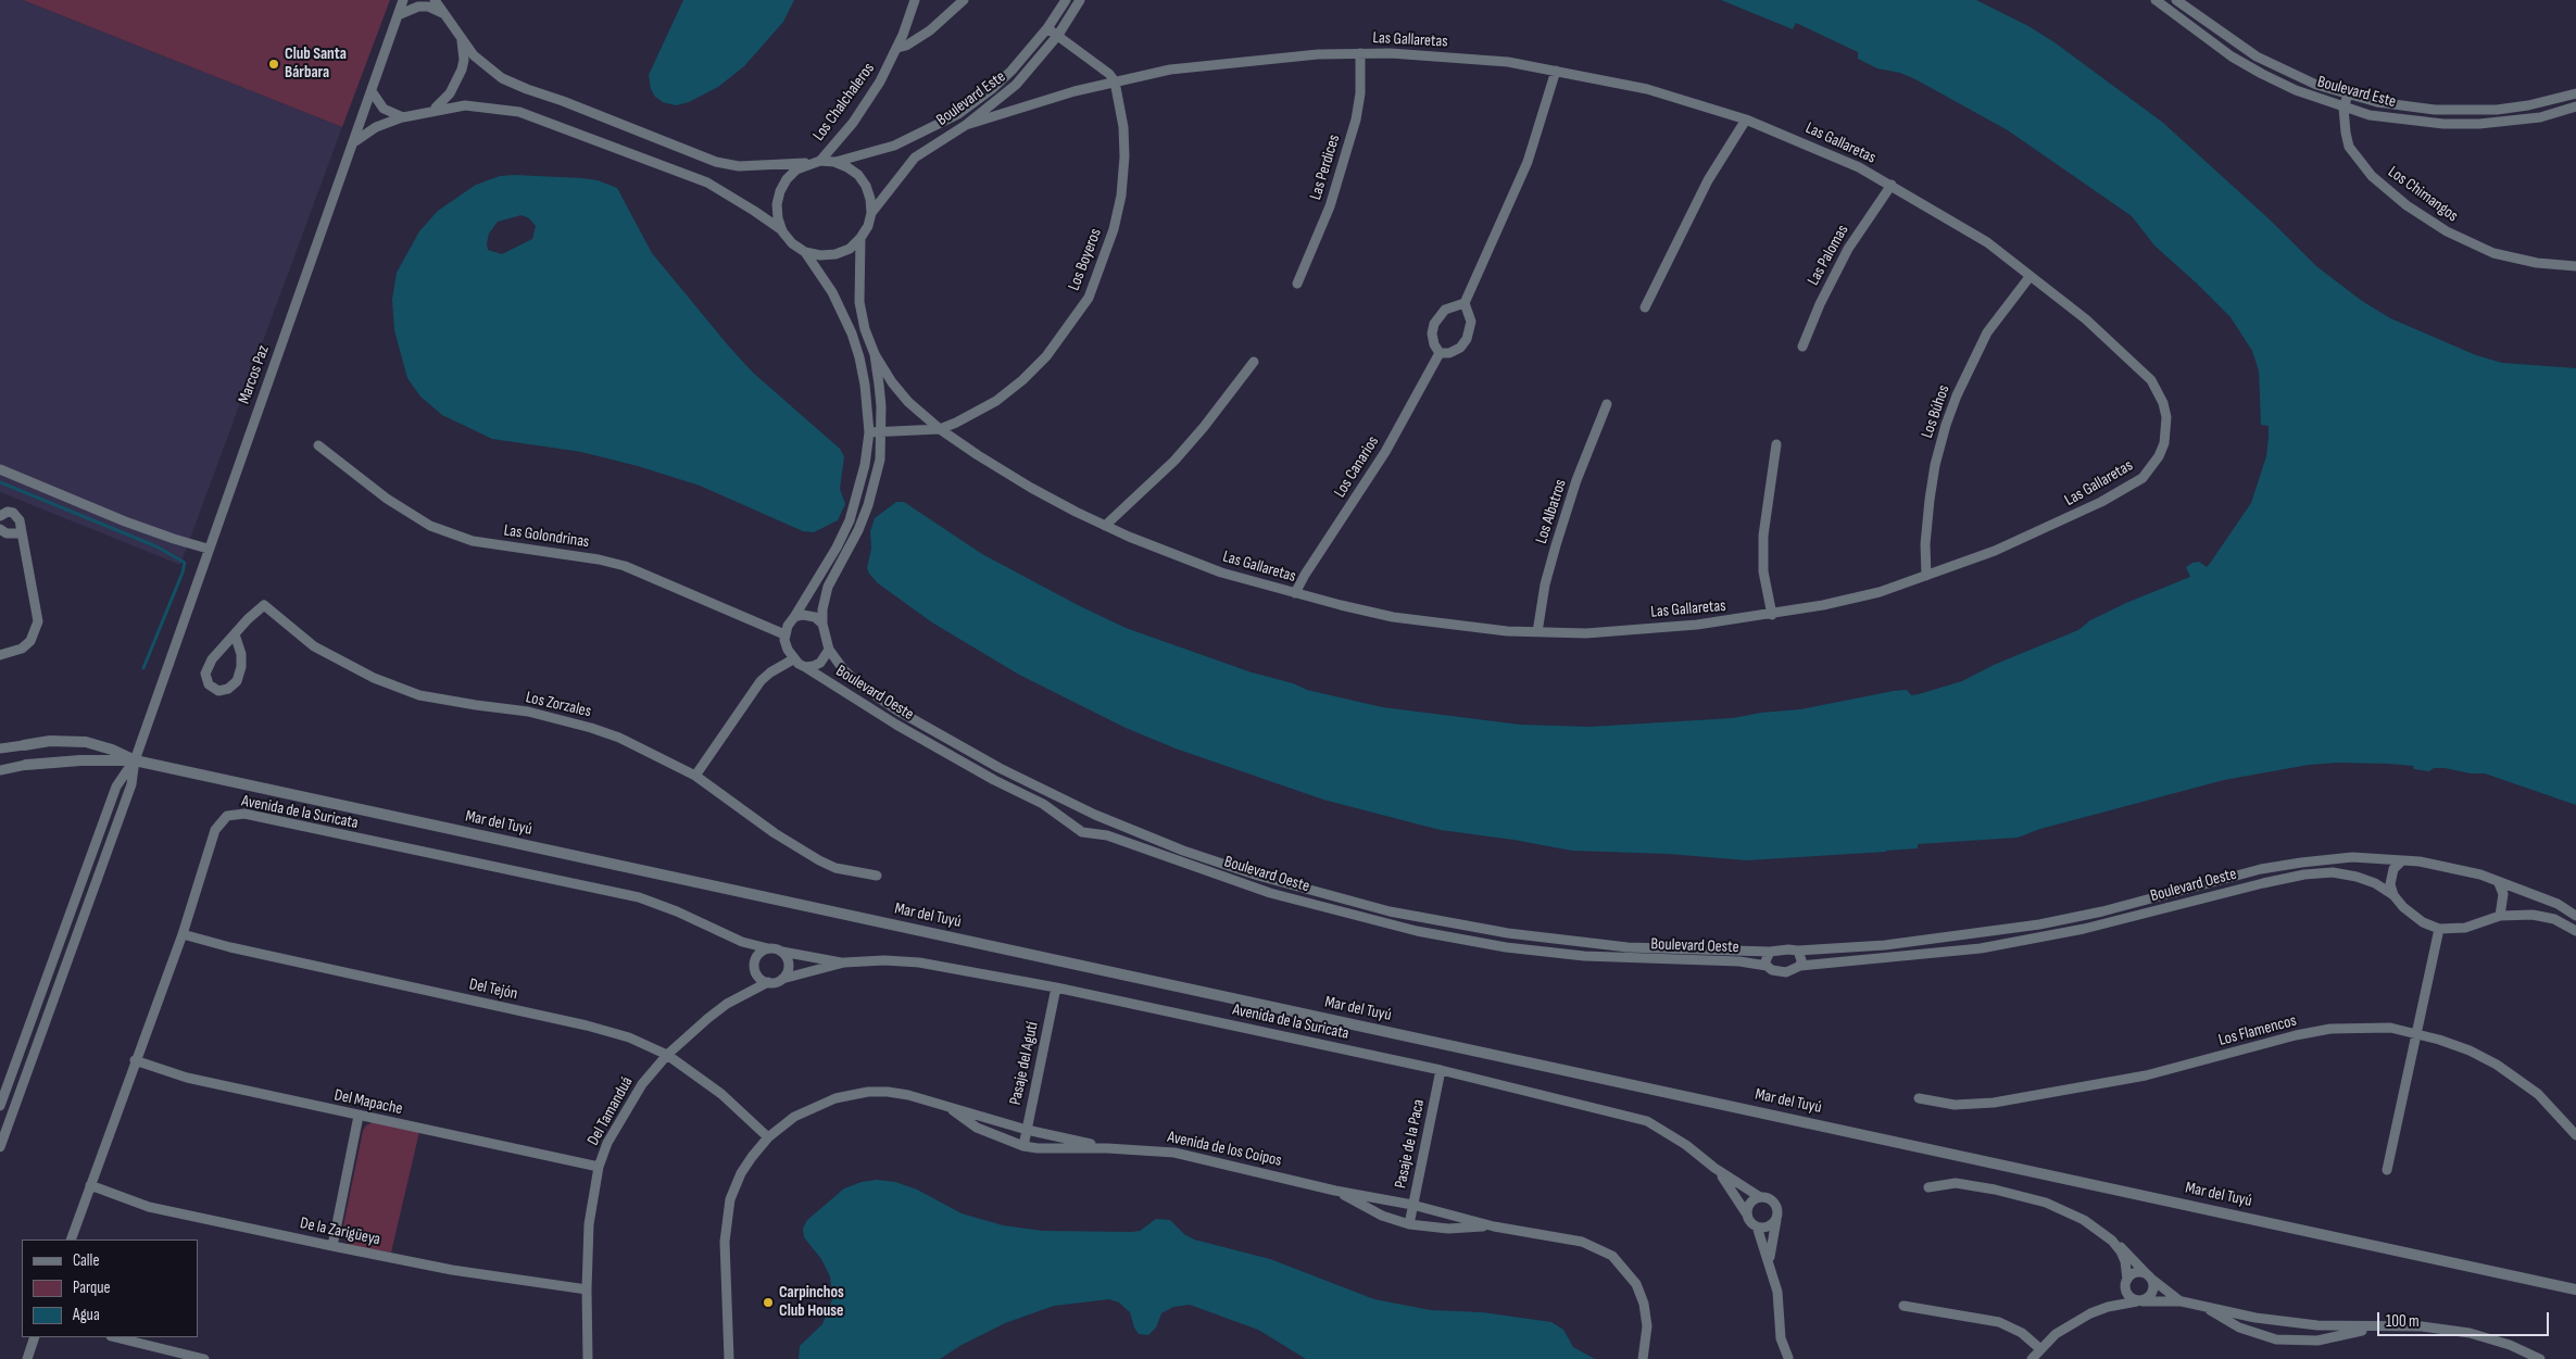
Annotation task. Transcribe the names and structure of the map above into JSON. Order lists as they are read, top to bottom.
{
  "streets": {
    "street": [
      "Las Gallaretas",
      "Boulevard Este",
      "Los Chalchaleros",
      "Las Perdices",
      "Los Chimangos",
      "Las Palomas",
      "Los Boyeros",
      "Marcos Paz",
      "Los Búhos",
      "Los Canarios",
      "Los Albatros",
      "Las Golondrinas",
      "Boulevard Oeste",
      "Los Zorzales",
      "Avenida de la Suricata",
      "Mar del Tuyú",
      "Del Tejón",
      "Los Flamencos",
      "Pasaje del Agutí",
      "Del Mapache",
      "Del Tamanduá",
      "Pasaje de la Paca",
      "Avenida de los Coipos",
      "De la Zarigüeya"
    ]
  },
  "crossings": [
    ["Las Gallaretas", "Boulevard Este"],
    ["Las Gallaretas", "Las Perdices"],
    ["Las Gallaretas", "Las Palomas"],
    ["Las Gallaretas", "Los Boyeros"],
    ["Las Gallaretas", "Los Búhos"],
    ["Las Gallaretas", "Los Canarios"],
    ["Las Gallaretas", "Los Albatros"],
    ["Boulevard Este", "Los Chalchaleros"],
    ["Boulevard Este", "Los Chimangos"],
    ["Marcos Paz", "Mar del Tuyú"],
    ["Las Golondrinas", "Boulevard Oeste"],
    ["Avenida de la Suricata", "Del Tejón"],
    ["Avenida de la Suricata", "Pasaje del Agutí"],
    ["Avenida de la Suricata", "Del Mapache"],
    ["Avenida de la Suricata", "Del Tamanduá"],
    ["Avenida de la Suricata", "Pasaje de la Paca"],
    ["Avenida de la Suricata", "De la Zarigüeya"],
    ["Del Tejón", "Del Tamanduá"],
    ["Del Tejón", "Avenida de los Coipos"],
    ["Pasaje del Agutí", "Avenida de los Coipos"],
    ["Del Mapache", "Del Tamanduá"],
    ["Del Tamanduá", "De la Zarigüeya"],
    ["Pasaje de la Paca", "Avenida de los Coipos"]
  ],
  "places": ["Club Santa Bárbara", "Carpinchos Club House"],
  "legend": ["Calle", "Parque", "Agua"],
  "scale_bar": "100 m"
}
